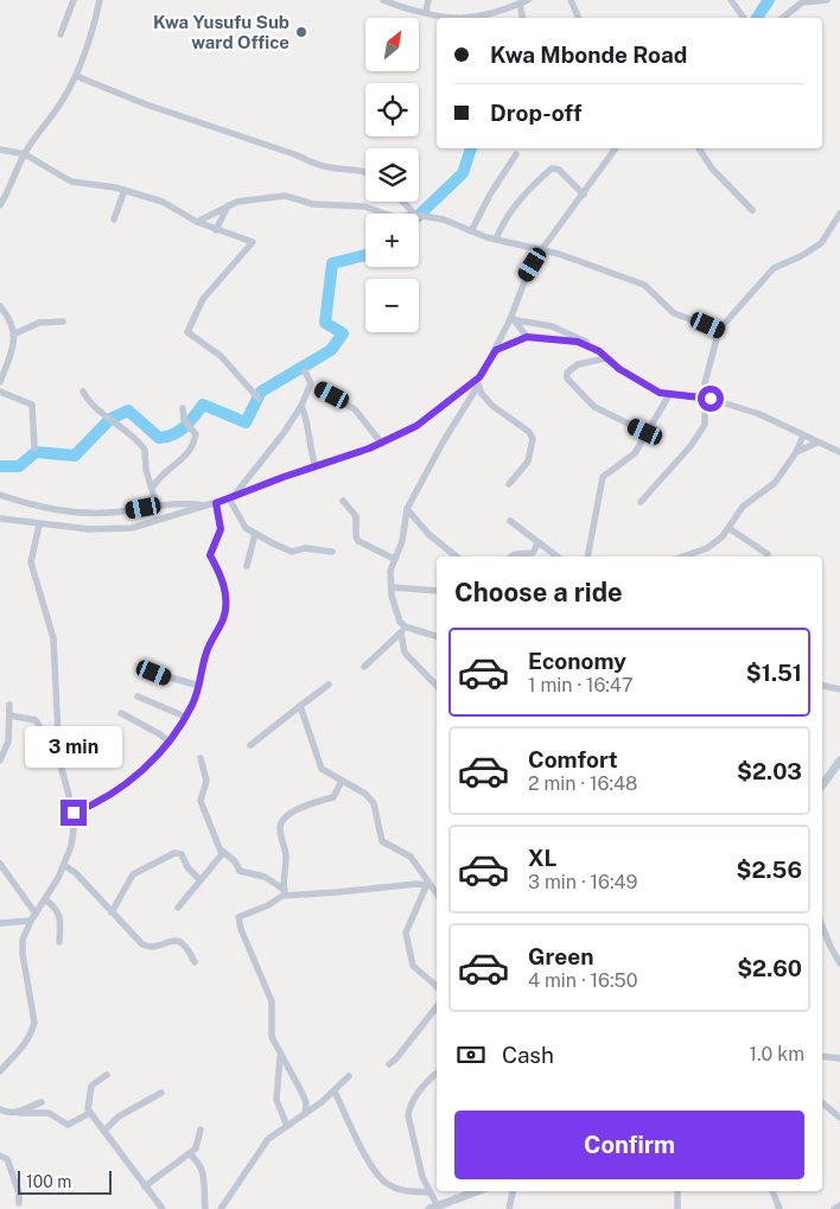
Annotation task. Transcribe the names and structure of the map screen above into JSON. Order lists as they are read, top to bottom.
{
  "places": ["Kwa Yusufu Sub ward Office"],
  "scale_bar": "100 m",
  "north": "top right",
  "page": {
    "map_buttons": ["+", "−"],
    "banner": ["Kwa Mbonde Road", "Drop-off"],
    "heading": "Choose a ride",
    "list": [
      {
        "name": "Economy",
        "note": "1 min · 16:47",
        "value": "$1.51"
      },
      {
        "name": "Comfort",
        "note": "2 min · 16:48",
        "value": "$2.03"
      },
      {
        "name": "XL",
        "note": "3 min · 16:49",
        "value": "$2.56"
      },
      {
        "name": "Green",
        "note": "4 min · 16:50",
        "value": "$2.60"
      }
    ],
    "bubble": "3 min",
    "pay": ["Cash", "1.0 km"],
    "buttons": "Confirm",
    "scale": "100 m"
  }
}
